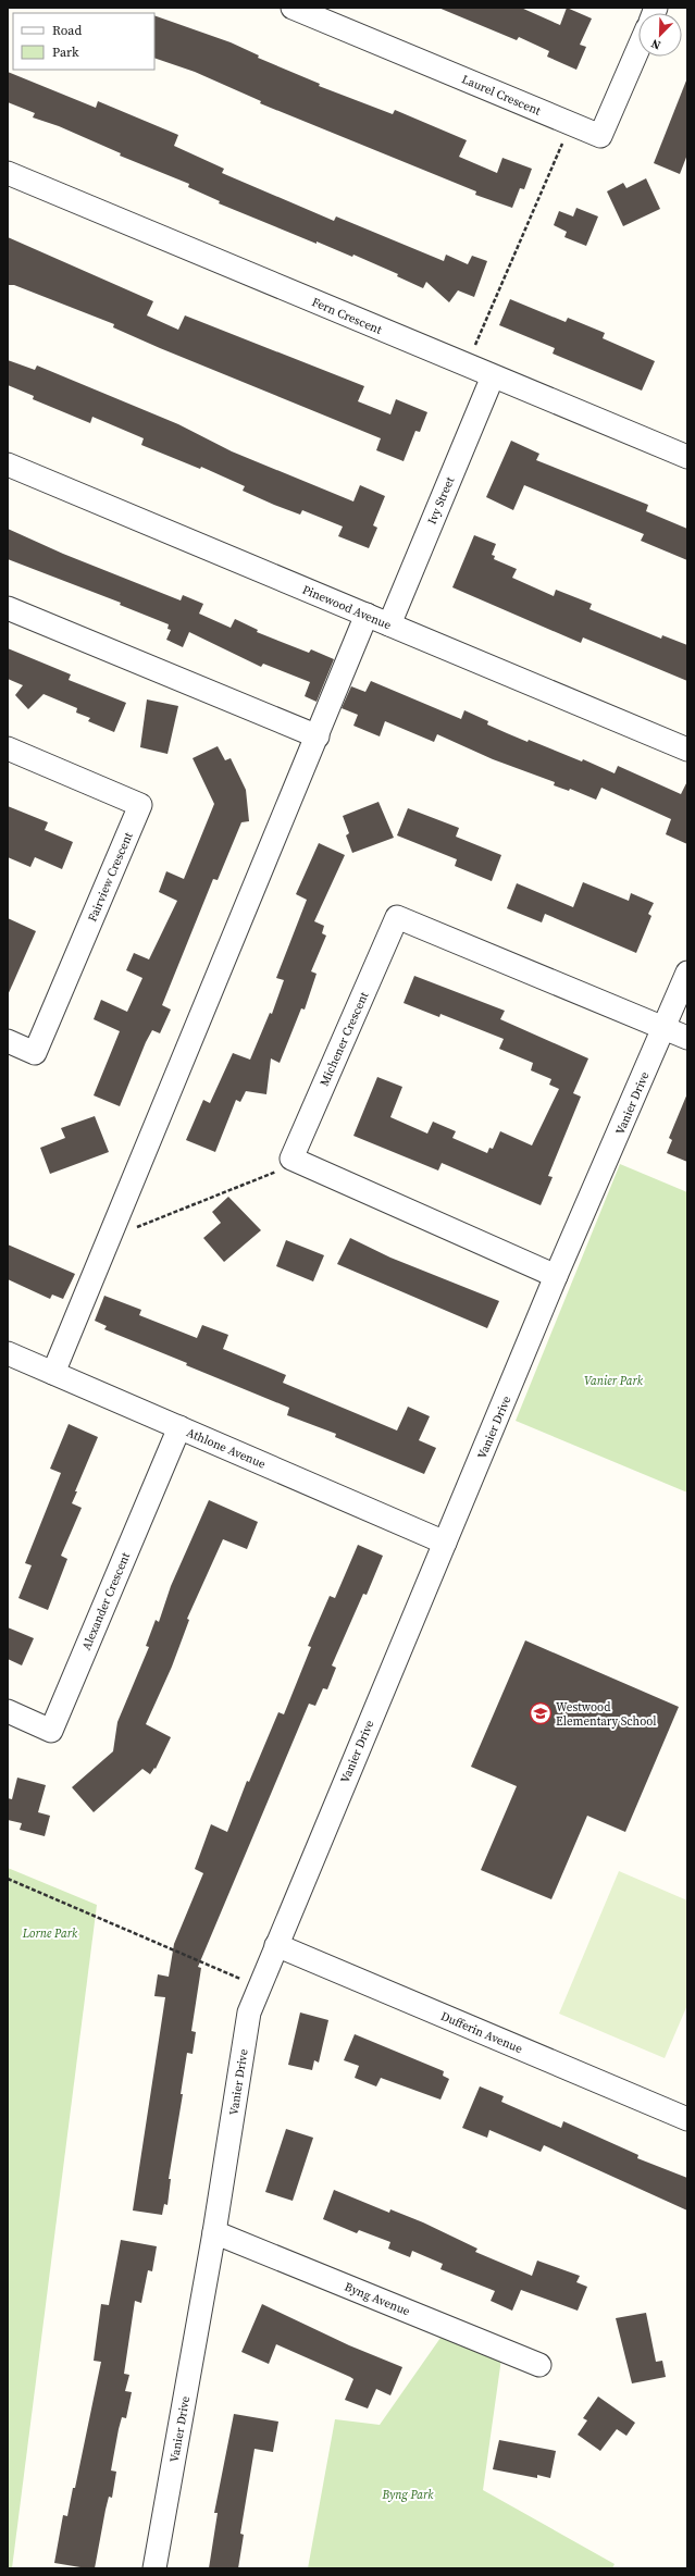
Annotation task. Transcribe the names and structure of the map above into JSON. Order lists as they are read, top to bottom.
{
  "streets": {
    "street": [
      "Laurel Crescent",
      "Fern Crescent",
      "Ivy Street",
      "Pinewood Avenue",
      "Fairview Crescent",
      "Michener Crescent",
      "Vanier Drive",
      "Athlone Avenue",
      "Alexander Crescent",
      "Dufferin Avenue",
      "Byng Avenue"
    ]
  },
  "crossings": [
    ["Fern Crescent", "Ivy Street"],
    ["Ivy Street", "Pinewood Avenue"],
    ["Michener Crescent", "Vanier Drive"],
    ["Vanier Drive", "Athlone Avenue"],
    ["Vanier Drive", "Dufferin Avenue"],
    ["Vanier Drive", "Byng Avenue"],
    ["Athlone Avenue", "Alexander Crescent"]
  ],
  "parks": ["Vanier Park", "Lorne Park", "Byng Park"],
  "places": {
    "school or university": ["Westwood Elementary School"]
  },
  "legend": ["Road", "Park"],
  "north": "bottom left"
}
